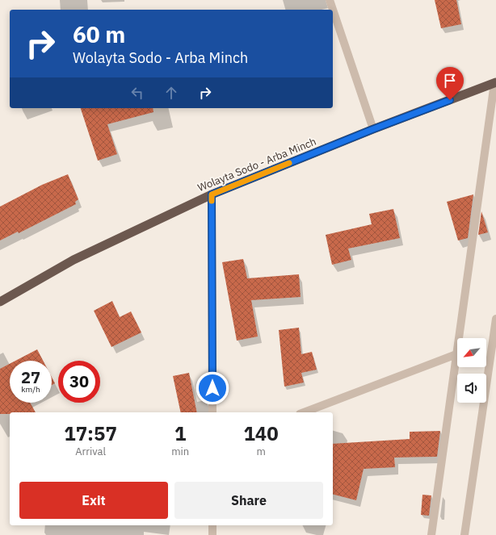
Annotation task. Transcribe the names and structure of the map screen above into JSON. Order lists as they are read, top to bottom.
{
  "streets": {
    "highway": ["Wolayta Sodo - Arba Minch"]
  },
  "north": "bottom left",
  "page": {
    "turn": ["60 m", "Wolayta Sodo - Arba Minch"],
    "speed": "27 km/h",
    "limit": "30",
    "eta": [
      "17:57",
      "Arrival",
      "1",
      "min",
      "140",
      "m"
    ],
    "buttons": ["Exit", "Share"]
  }
}
